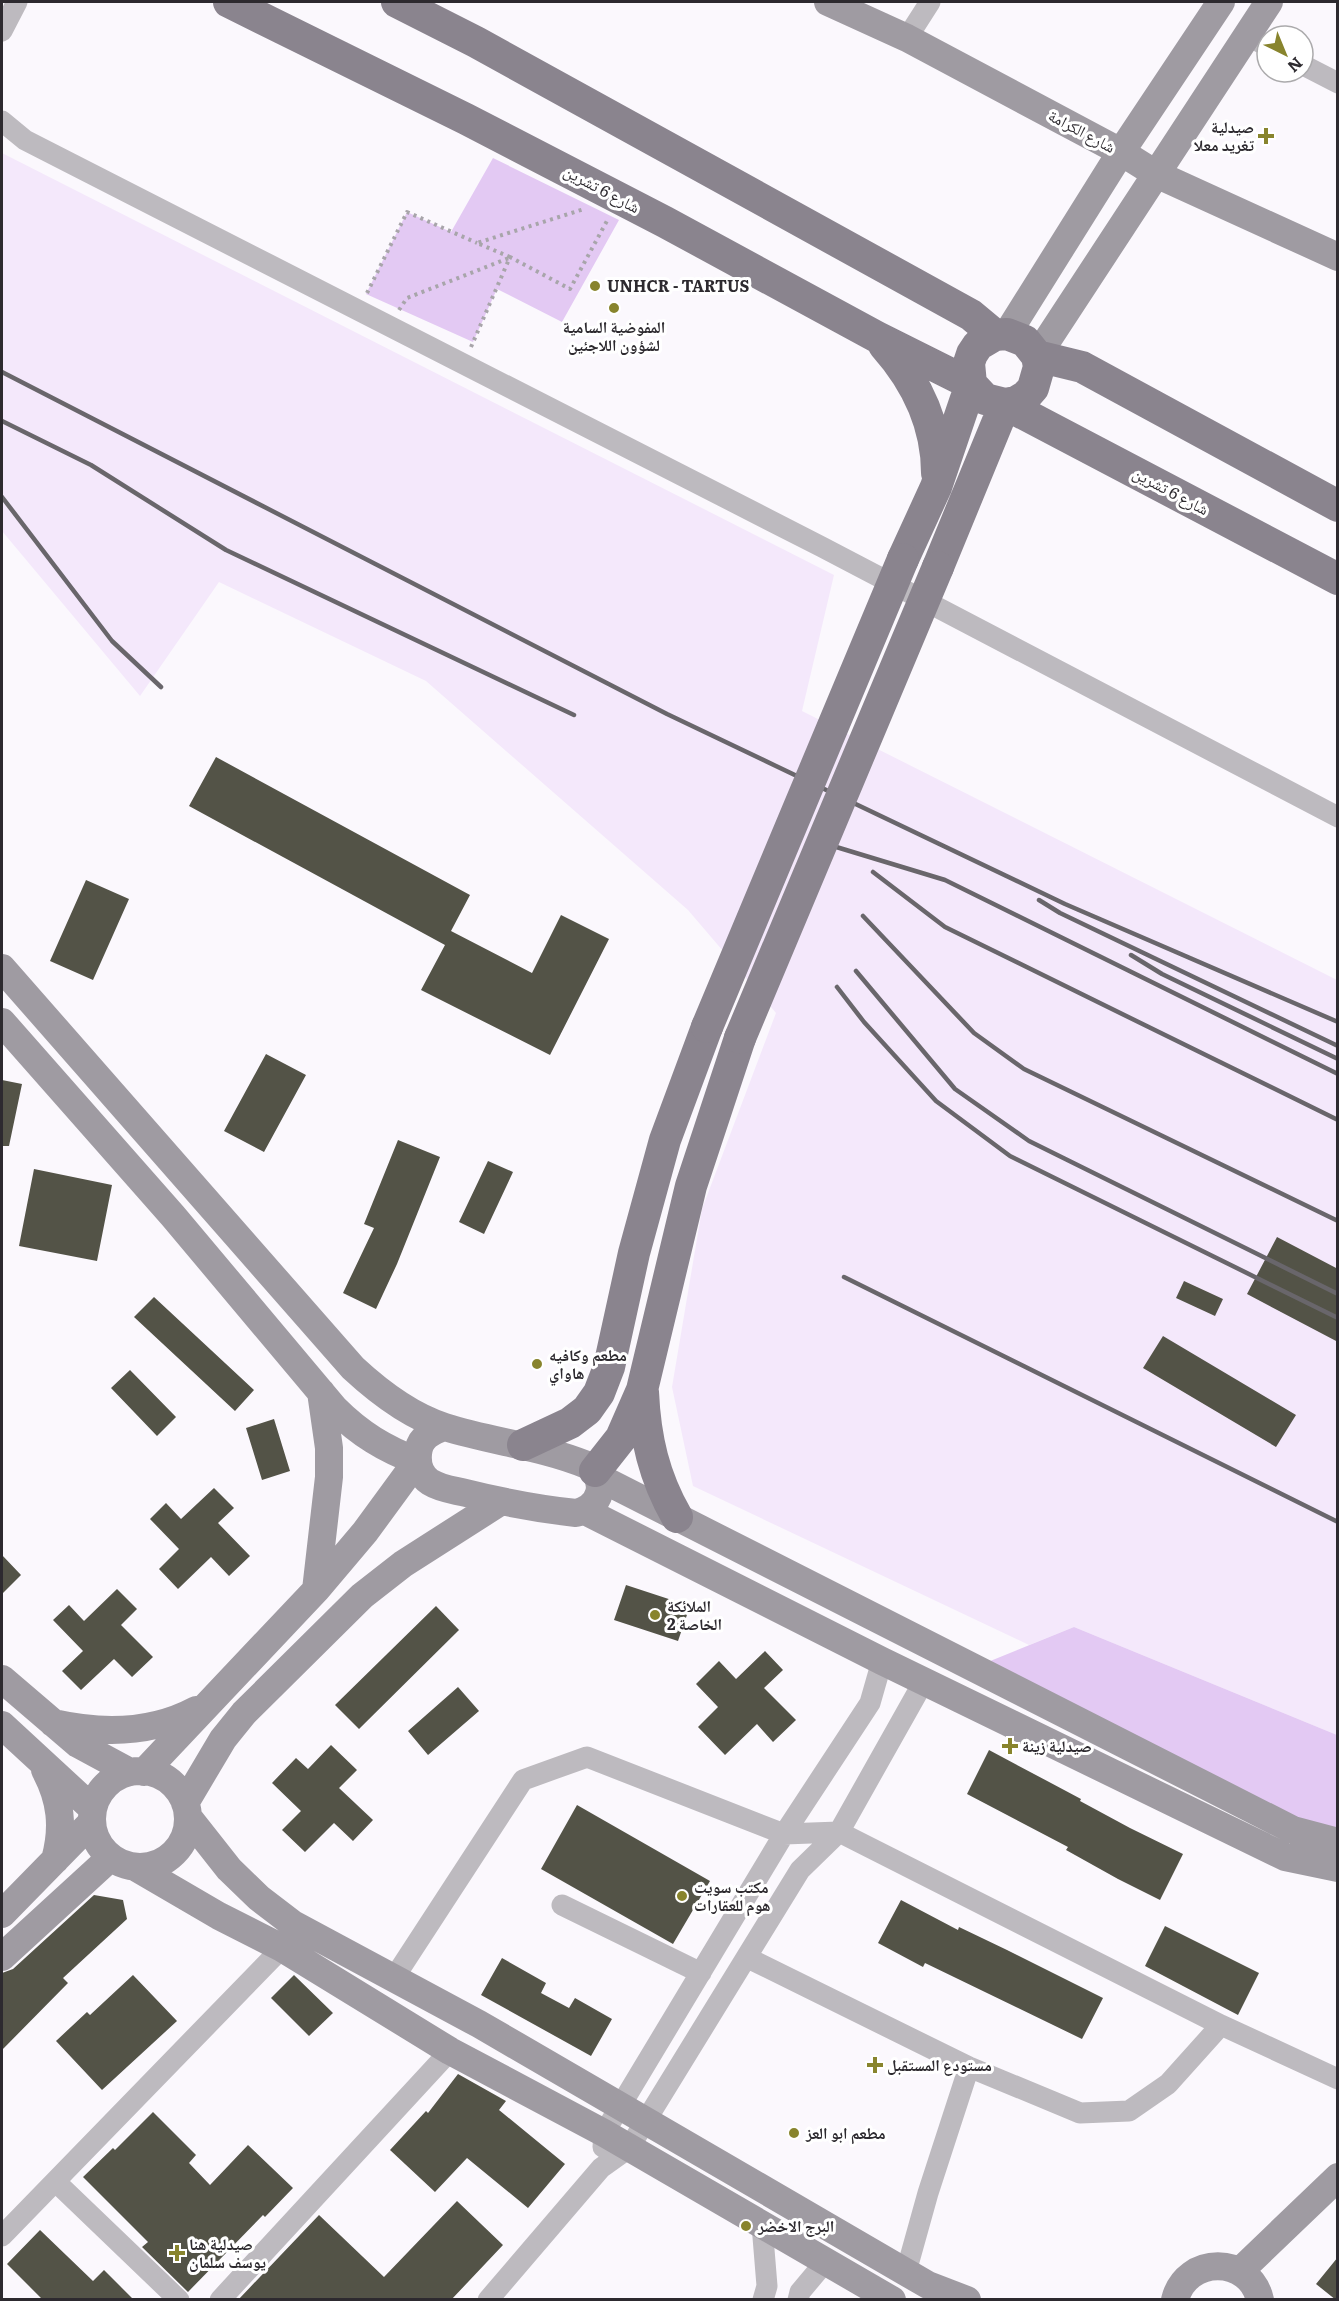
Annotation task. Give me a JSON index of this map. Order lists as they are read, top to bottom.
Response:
{
  "streets": {
    "main road": ["شارع 6 تشرين"],
    "street": ["شارع الكرامة"]
  },
  "places": {
    "health": [
      "صيدلية تغريد معلا",
      "صيدلية زينة",
      "مستودع المستقبل",
      "صيدلية هنا يوسف سلمان"
    ],
    "other": [
      "UNHCR - TARTUS",
      "المفوضية السامية لشؤون اللاجئين",
      "مطعم وكافيه هاواي",
      "الملائكة الخاصة 2",
      "مكتب سويت هوم للعقارات",
      "مطعم ابو العز",
      "البرج الاخضر"
    ]
  },
  "north": "bottom right"
}
